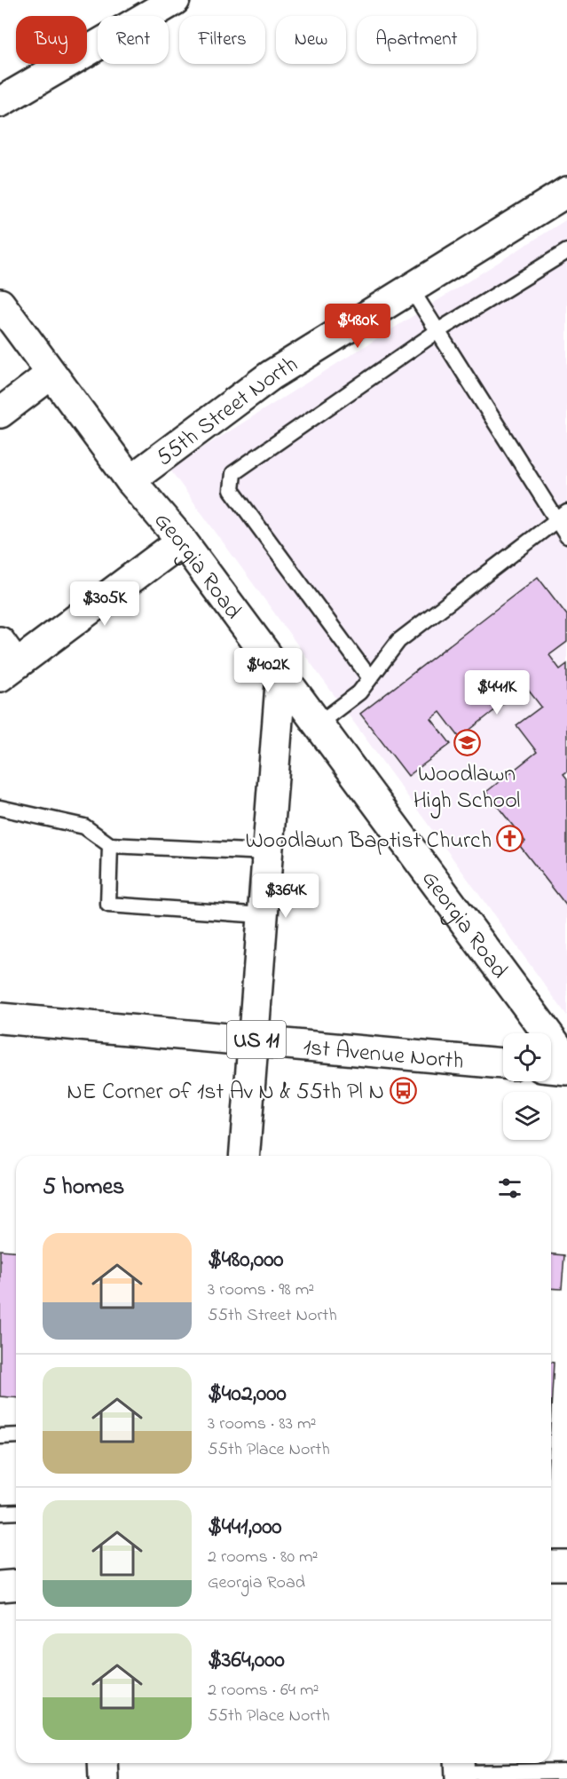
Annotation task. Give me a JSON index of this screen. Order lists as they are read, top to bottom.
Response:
{
  "streets": {
    "street": [
      "55th Street North",
      "Georgia Road",
      "US 11",
      "1st Avenue North"
    ]
  },
  "crossings": [
    ["55th Street North", "Georgia Road"]
  ],
  "places": {
    "school or university": ["Woodlawn High School"],
    "church": ["Woodlawn Baptist Church"],
    "bus stop": ["NE Corner of 1st Av N & 55th Pl N"]
  },
  "page": {
    "chip": [
      "Buy",
      "Rent",
      "Filters",
      "New",
      "Apartment"
    ],
    "price": [
      "$480K",
      "$305K",
      "$402K",
      "$441K",
      "$364K"
    ],
    "heading": "5 homes",
    "list": [
      {
        "name": "$480,000",
        "note": "3 rooms · 98 m² · 55th Street North"
      },
      {
        "name": "$402,000",
        "note": "3 rooms · 83 m² · 55th Place North"
      },
      {
        "name": "$441,000",
        "note": "2 rooms · 80 m² · Georgia Road"
      },
      {
        "name": "$364,000",
        "note": "2 rooms · 64 m² · 55th Place North"
      }
    ]
  }
}
